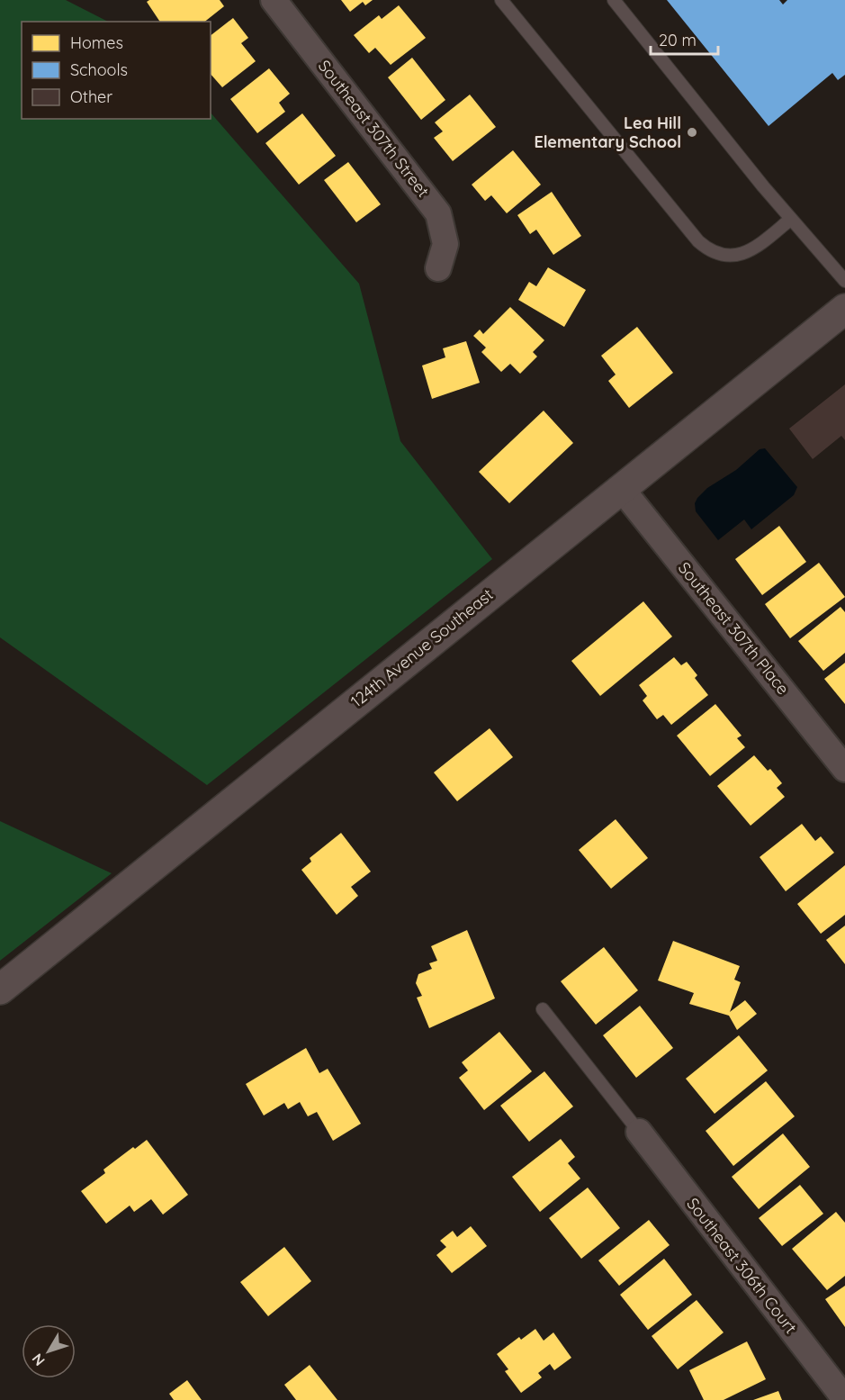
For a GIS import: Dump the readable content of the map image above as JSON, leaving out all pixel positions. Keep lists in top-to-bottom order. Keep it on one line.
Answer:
{"streets":{"street":["Southeast 307th Street","Southeast 307th Place","124th Avenue Southeast","Southeast 306th Court"]},"crossings":[["Southeast 307th Place","124th Avenue Southeast"]],"places":["Lea Hill Elementary School"],"legend":["Homes","Schools","Other"],"scale_bar":"20 m","north":"bottom left"}
